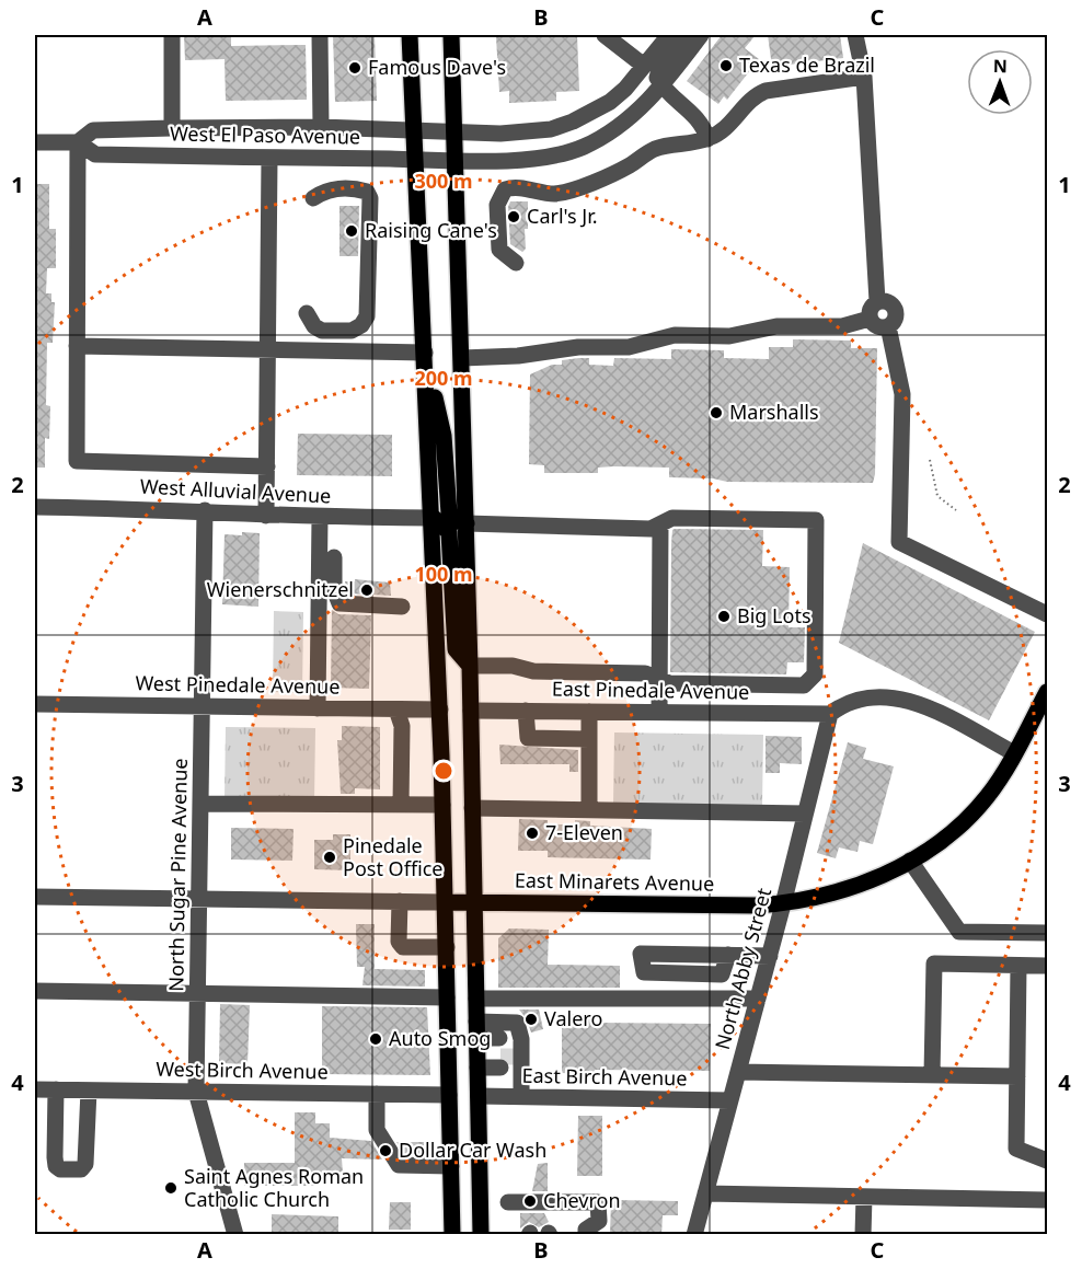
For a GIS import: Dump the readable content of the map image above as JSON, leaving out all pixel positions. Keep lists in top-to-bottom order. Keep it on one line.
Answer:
{"streets":{"main road":["East Minarets Avenue"],"street":["West El Paso Avenue","West Alluvial Avenue","West Pinedale Avenue","East Pinedale Avenue","North Sugar Pine Avenue","North Abby Street","West Birch Avenue","East Birch Avenue"]},"crossings":[["West Alluvial Avenue","North Sugar Pine Avenue"],["West Pinedale Avenue","North Sugar Pine Avenue"],["East Pinedale Avenue","North Abby Street"],["North Sugar Pine Avenue","West Birch Avenue"],["East Minarets Avenue","North Abby Street"],["North Abby Street","East Birch Avenue"]],"places":["Texas de Brazil","Famous Dave's","Carl's Jr.","Raising Cane's","Marshalls","Wienerschnitzel","Big Lots","7-Eleven","Pinedale Post Office","Valero","Auto Smog","Dollar Car Wash","Saint Agnes Roman Catholic Church","Chevron"],"north":"top","grid":{"columns":["A","B","C"],"rows":["1","2","3","4"]},"rings":["300 m","200 m","100 m"]}
